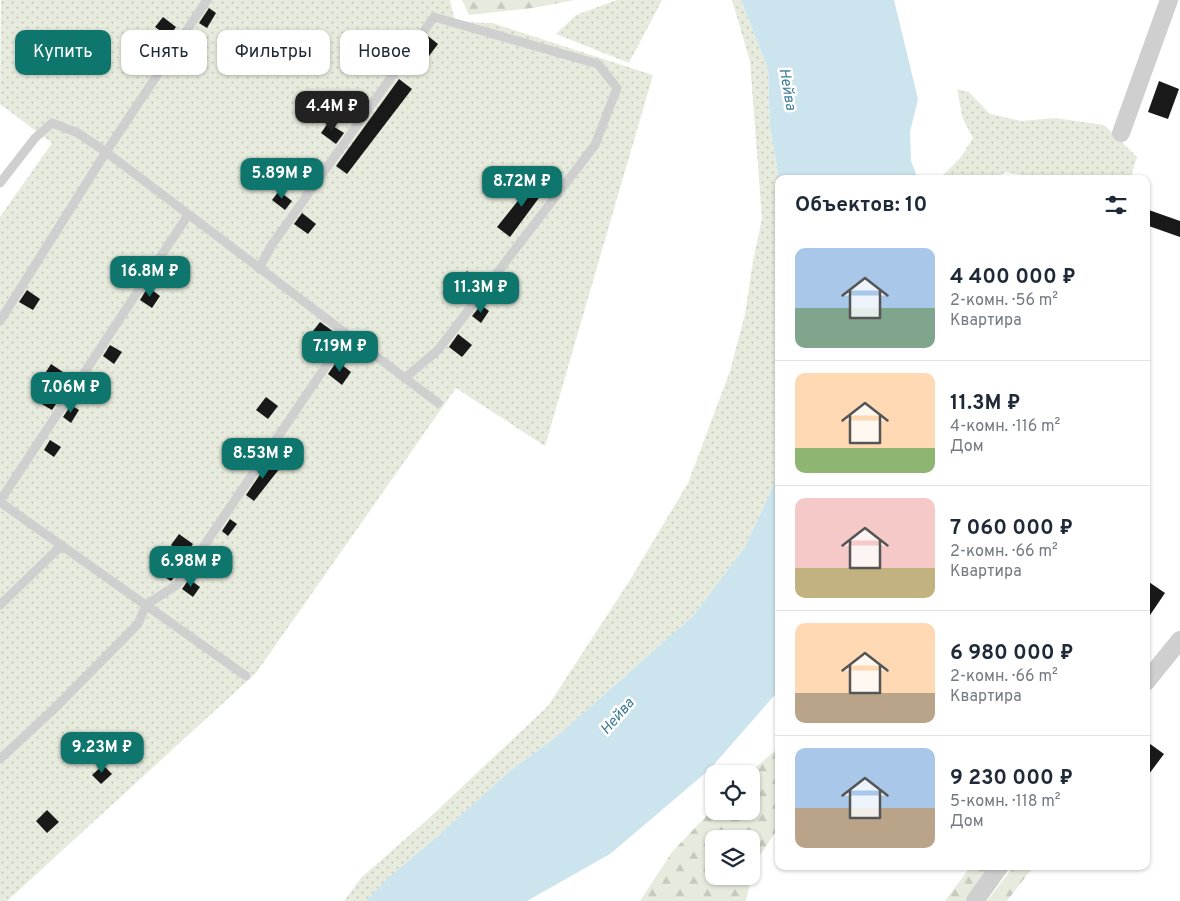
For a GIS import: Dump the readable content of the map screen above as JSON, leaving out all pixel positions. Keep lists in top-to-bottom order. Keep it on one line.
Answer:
{"water":["Нейва"],"page":{"chip":["Купить","Снять","Фильтры","Новое"],"price":["4.4M ₽","5.89M ₽","8.72M ₽","16.8M ₽","11.3M ₽","7.19M ₽","7.06M ₽","8.53M ₽","6.98M ₽","9.23M ₽"],"heading":"Объектов: 10","list":[{"name":"4 400 000 ₽","note":"2-комн. · 56 m² · Квартира"},{"name":"11.3M ₽","note":"4-комн. · 116 m² · Дом"},{"name":"7 060 000 ₽","note":"2-комн. · 66 m² · Квартира"},{"name":"6 980 000 ₽","note":"2-комн. · 66 m² · Квартира"},{"name":"9 230 000 ₽","note":"5-комн. · 118 m² · Дом"}]}}
